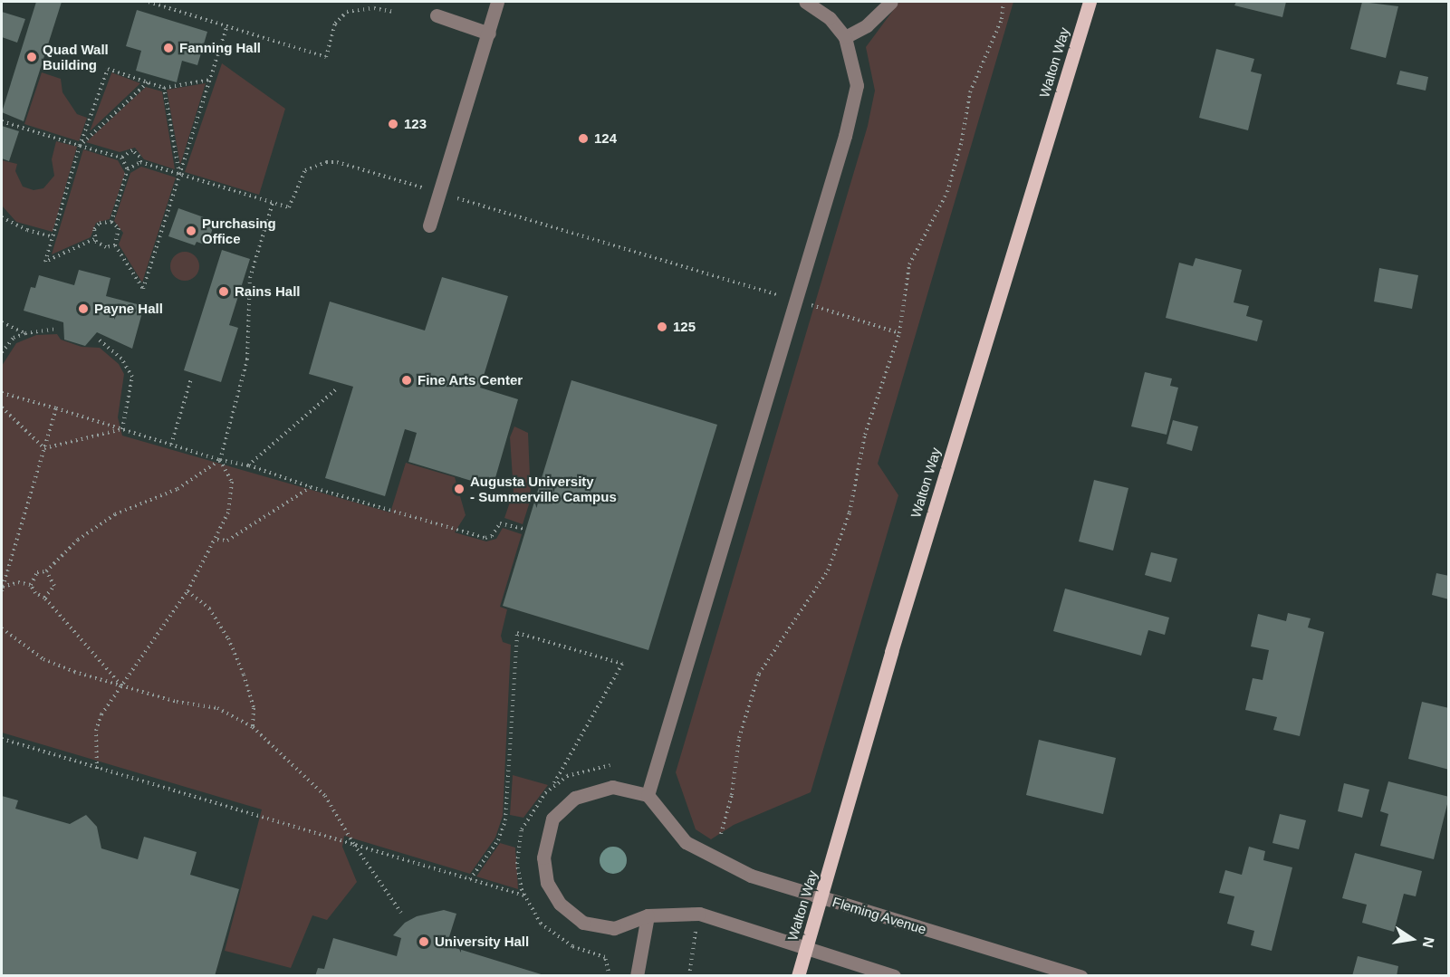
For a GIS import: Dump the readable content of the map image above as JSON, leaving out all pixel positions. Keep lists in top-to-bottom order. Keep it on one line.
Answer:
{"streets":{"main road":["Walton Way"],"street":["Fleming Avenue"]},"crossings":[["Walton Way","Fleming Avenue"]],"places":["Fanning Hall","Quad Wall Building","123","124","Purchasing Office","Rains Hall","Payne Hall","125","Fine Arts Center","Augusta University - Summerville Campus","University Hall"],"north":"right"}
